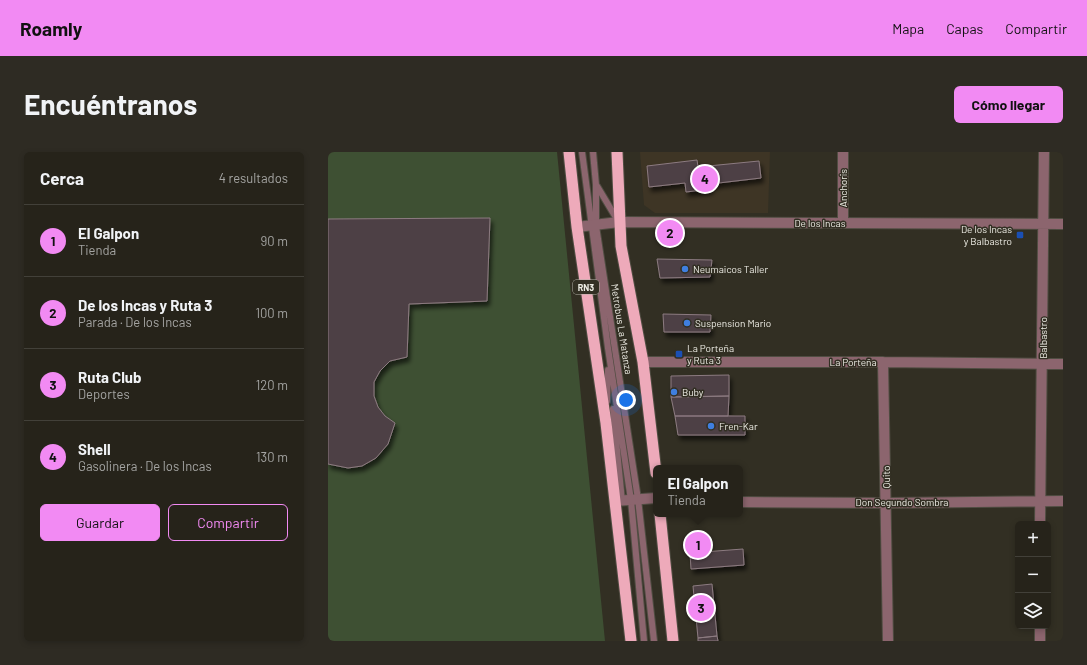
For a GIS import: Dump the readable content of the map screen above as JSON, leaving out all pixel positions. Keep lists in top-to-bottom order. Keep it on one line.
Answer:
{"streets":{"highway":["RN3"],"street":["Anchoris","De los Incas","Balbastro","La Porteña","Quito","Don Segundo Sombra"],"lane":["Metrobus La Matanza"]},"crossings":[["Anchoris","De los Incas"],["De los Incas","RN3"],["De los Incas","Metrobus La Matanza"],["De los Incas","Balbastro"],["RN3","Metrobus La Matanza"],["Balbastro","La Porteña"],["Balbastro","Don Segundo Sombra"],["La Porteña","Quito"],["Quito","Don Segundo Sombra"]],"places":{"transit":["De los Incas y Balbastro","La Porteña y Ruta 3"],"other":["Neumaicos Taller","Suspension Mario","Buby","Fren-Kar"]},"page":{"header":"Roamly","nav":["Mapa","Capas","Compartir"],"buttons":["Cómo llegar",["Guardar","Compartir"]],"title":"Encuéntranos","heading":["Cerca","4 resultados"],"pins":["4","2","1","3"],"list":[{"mark":"1","name":"El Galpon","note":"Tienda","value":"90 m"},{"mark":"2","name":"De los Incas y Ruta 3","note":"Parada · De los Incas","value":"100 m"},{"mark":"3","name":"Ruta Club","note":"Deportes","value":"120 m"},{"mark":"4","name":"Shell","note":"Gasolinera · De los Incas","value":"130 m"}],"popup":["El Galpon","Tienda"],"map_buttons":["+","−"]}}
